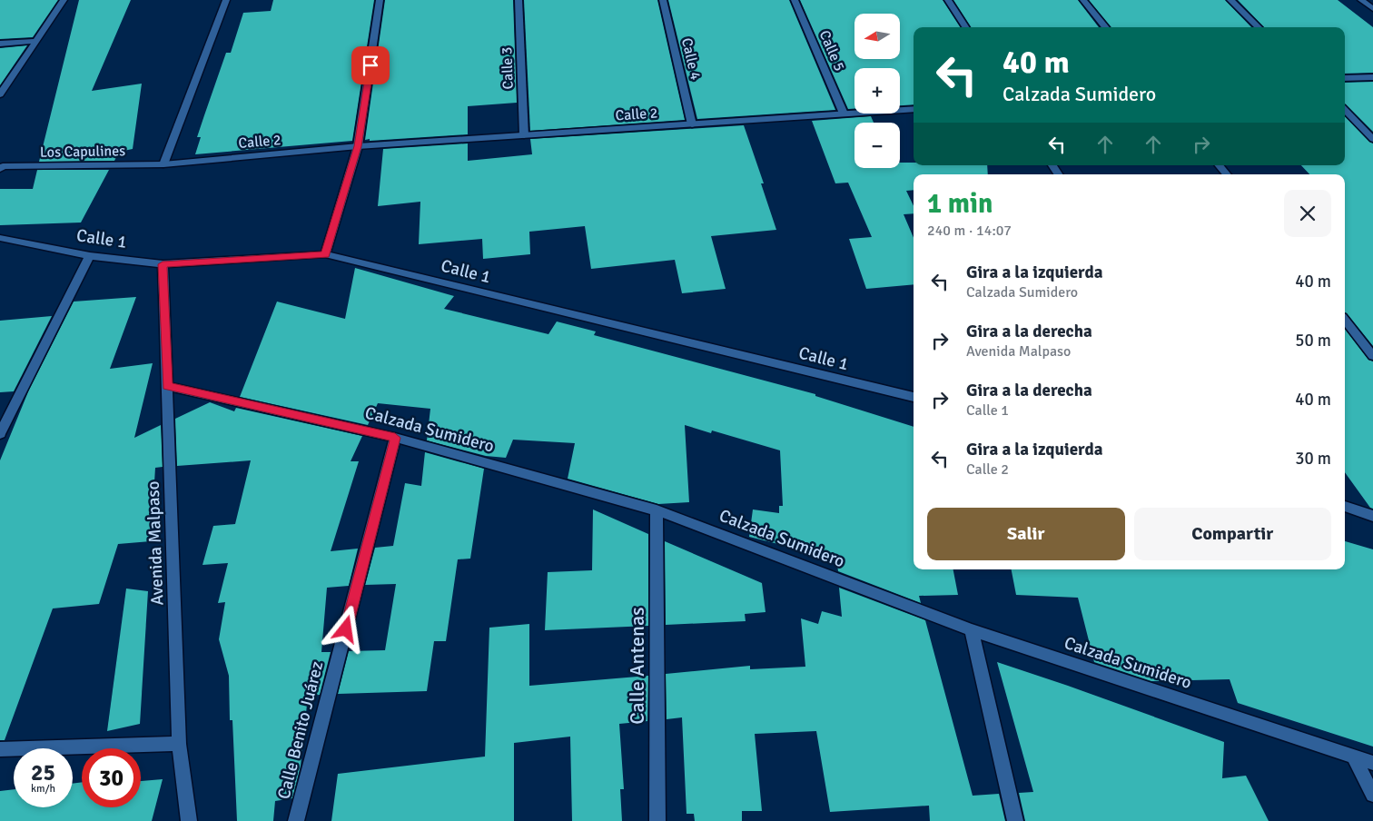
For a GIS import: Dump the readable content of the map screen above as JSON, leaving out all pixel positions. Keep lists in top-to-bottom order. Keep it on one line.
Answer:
{"streets":{"street":["Calle 5","Calle 4","Calle 3","Calle 2","Los Capulines","Calle 1","Calzada Sumidero","Avenida Malpaso","Calle Antenas","Calle Benito Juárez"]},"crossings":[["Calle 5","Calle 2"],["Calle 4","Calle 2"],["Calle 3","Calle 2"],["Calle 2","Los Capulines"],["Calle 1","Avenida Malpaso"],["Calzada Sumidero","Avenida Malpaso"],["Calzada Sumidero","Calle Antenas"],["Calzada Sumidero","Calle Benito Juárez"]],"north":"left","page":{"map_buttons":["+","−"],"turn":["40 m","Calzada Sumidero"],"heading":["1 min","240 m · 14:07"],"list":[{"name":"Gira a la izquierda","note":"Calzada Sumidero","value":"40 m"},{"name":"Gira a la derecha","note":"Avenida Malpaso","value":"50 m"},{"name":"Gira a la derecha","note":"Calle 1","value":"40 m"},{"name":"Gira a la izquierda","note":"Calle 2","value":"30 m"}],"buttons":["Salir","Compartir"],"speed":"25 km/h","limit":"30"}}
